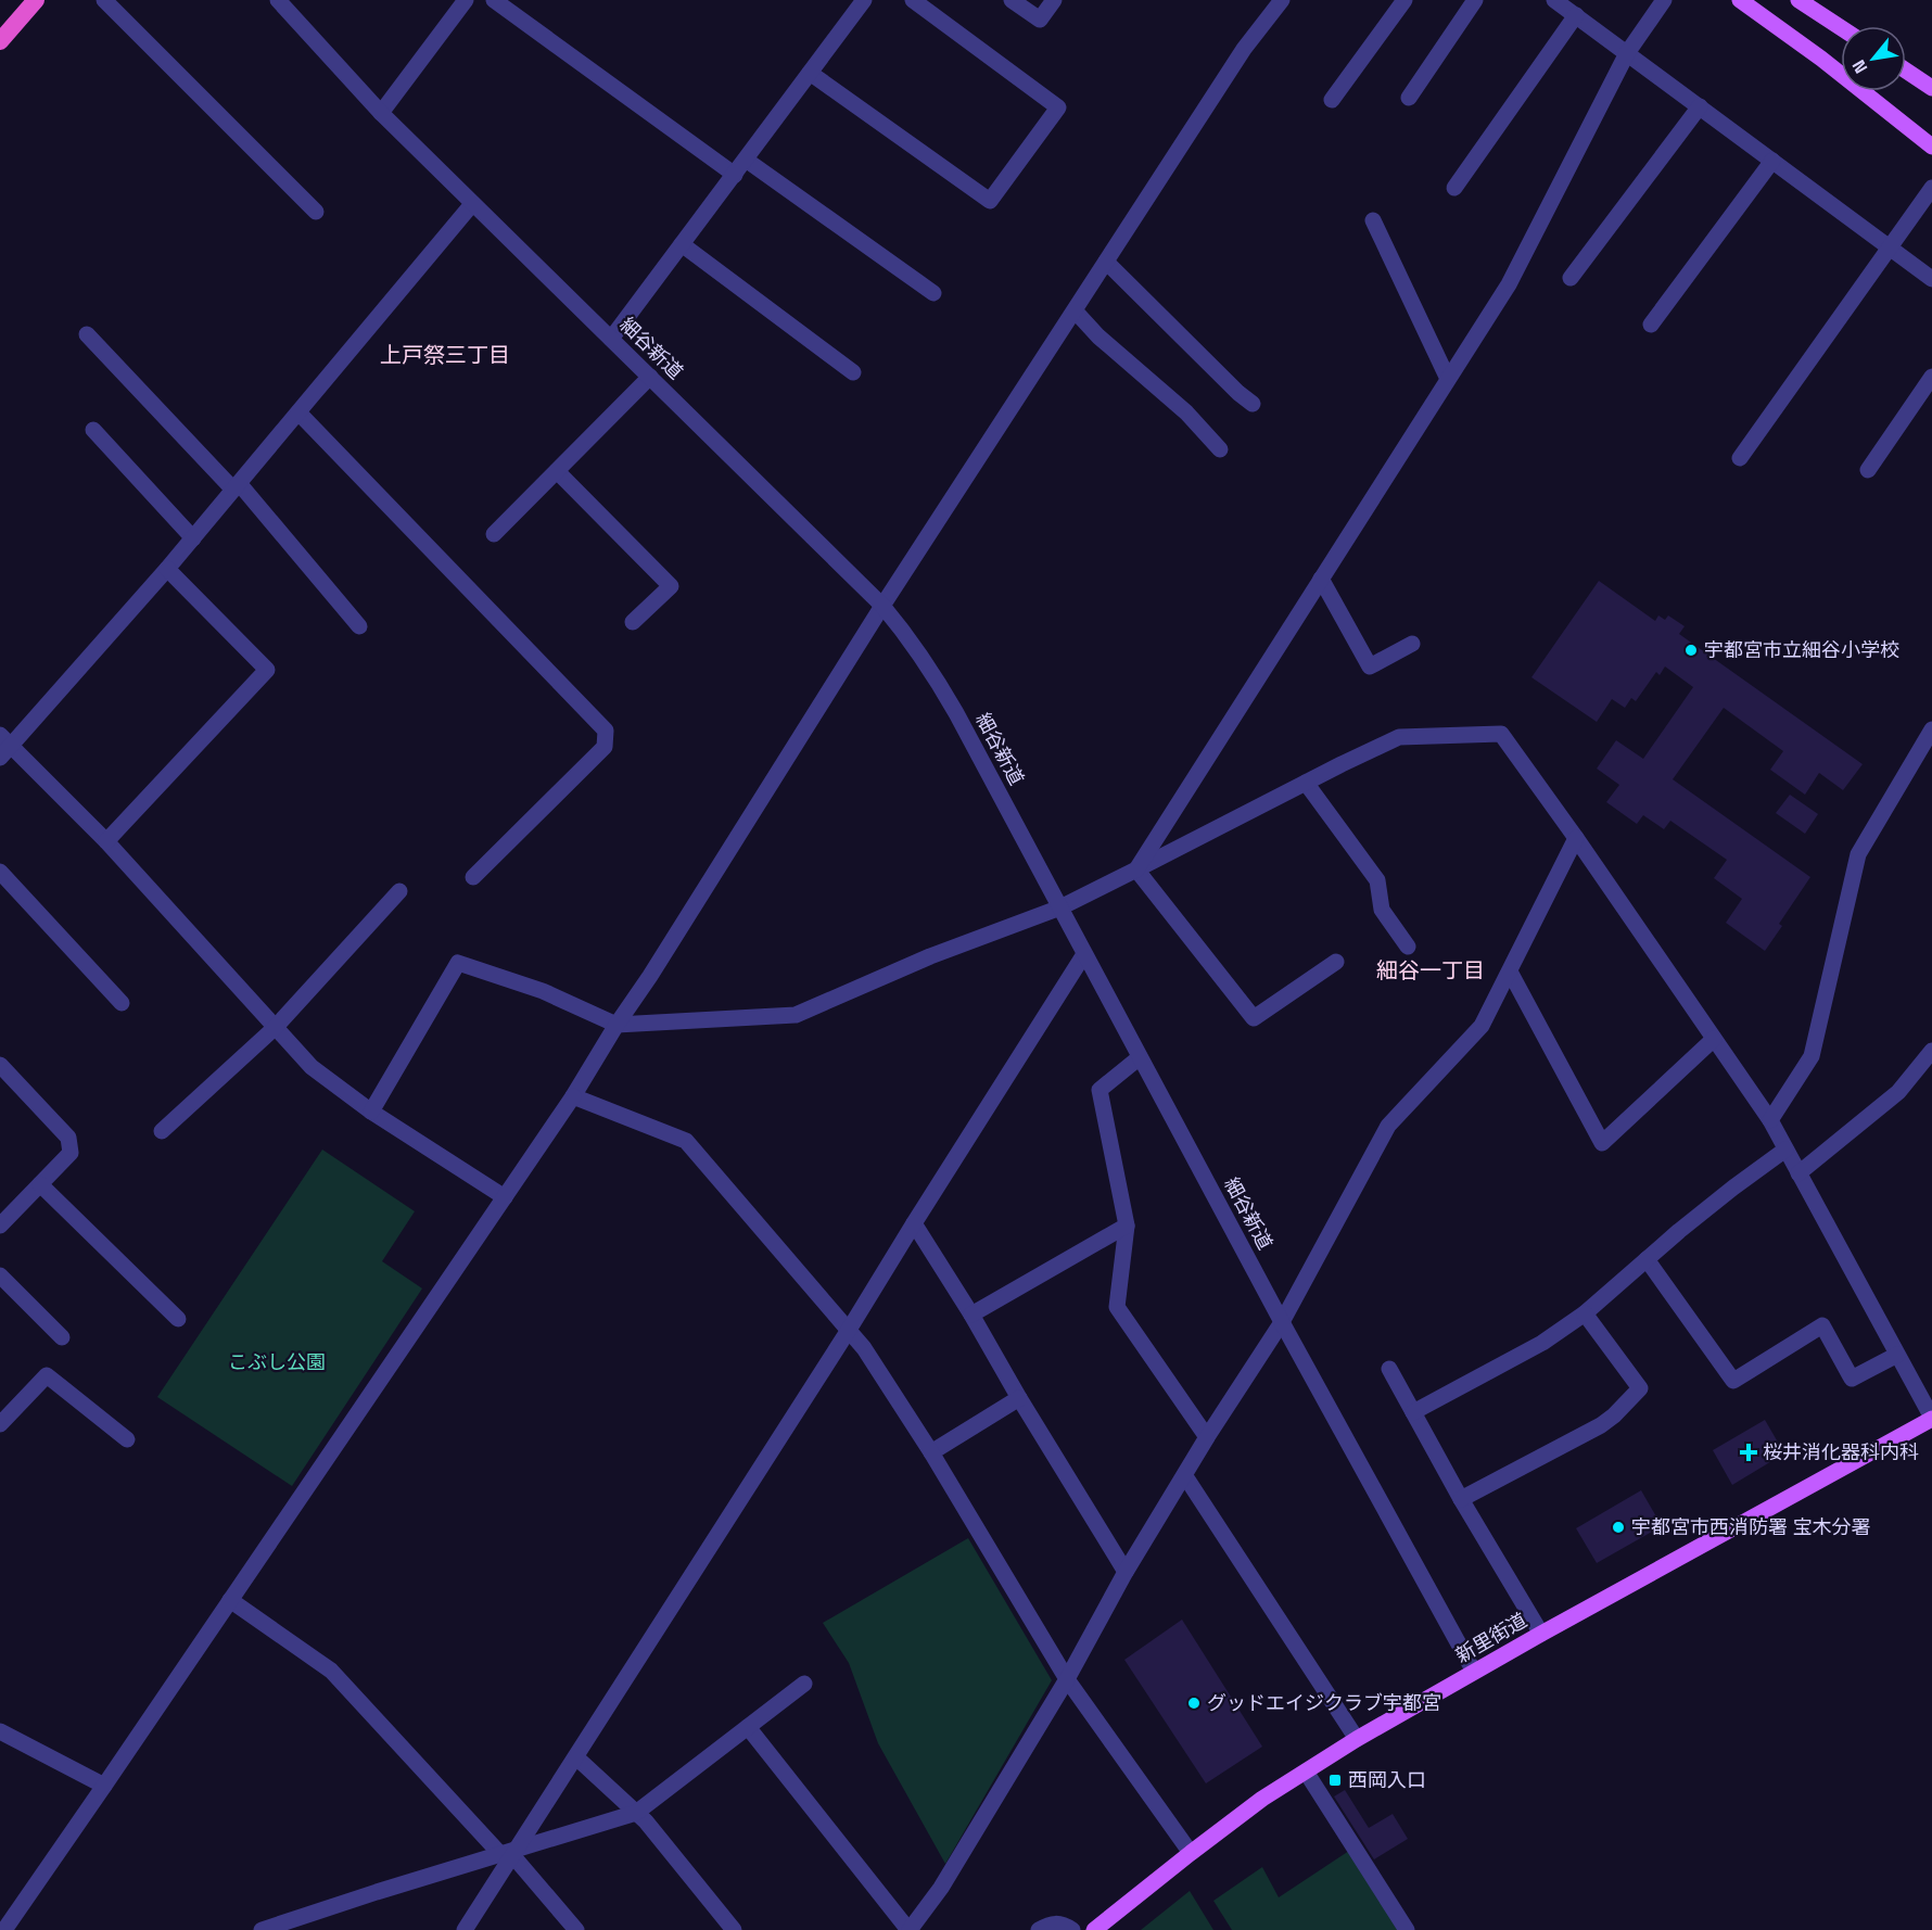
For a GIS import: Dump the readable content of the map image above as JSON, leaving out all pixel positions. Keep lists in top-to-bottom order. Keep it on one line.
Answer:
{"streets":{"main road":["新里街道"],"street":["細谷新道"]},"crossings":[["細谷新道","新里街道"]],"districts":["上戸祭三丁目","細谷一丁目"],"parks":["こぶし公園"],"places":{"other":["宇都宮市立細谷小学校","宇都宮市西消防署 宝木分署","グッドエイジクラブ宇都宮"],"health":["桜井消化器科内科"],"transit":["西岡入口"]},"north":"bottom left"}
